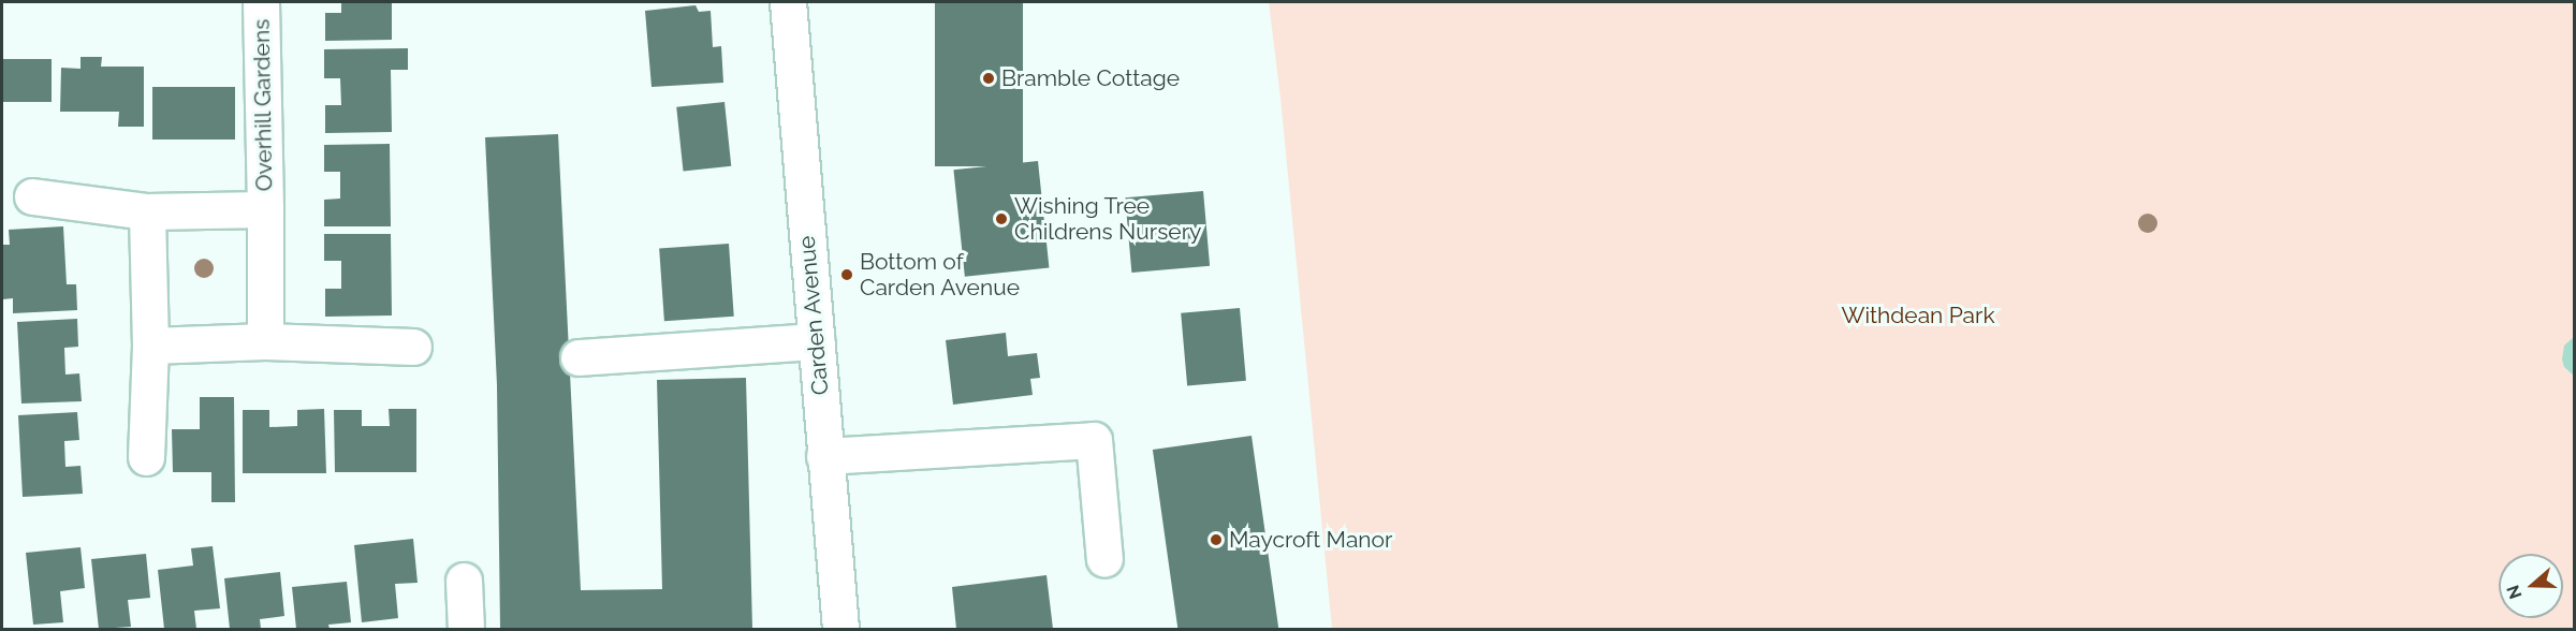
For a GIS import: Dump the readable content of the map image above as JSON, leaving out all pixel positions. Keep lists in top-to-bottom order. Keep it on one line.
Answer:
{"streets":{"street":["Overhill Gardens","Carden Avenue"]},"parks":["Withdean Park"],"places":["Bramble Cottage","Wishing Tree Childrens Nursery","Bottom of Carden Avenue","Maycroft Manor"],"north":"left"}
